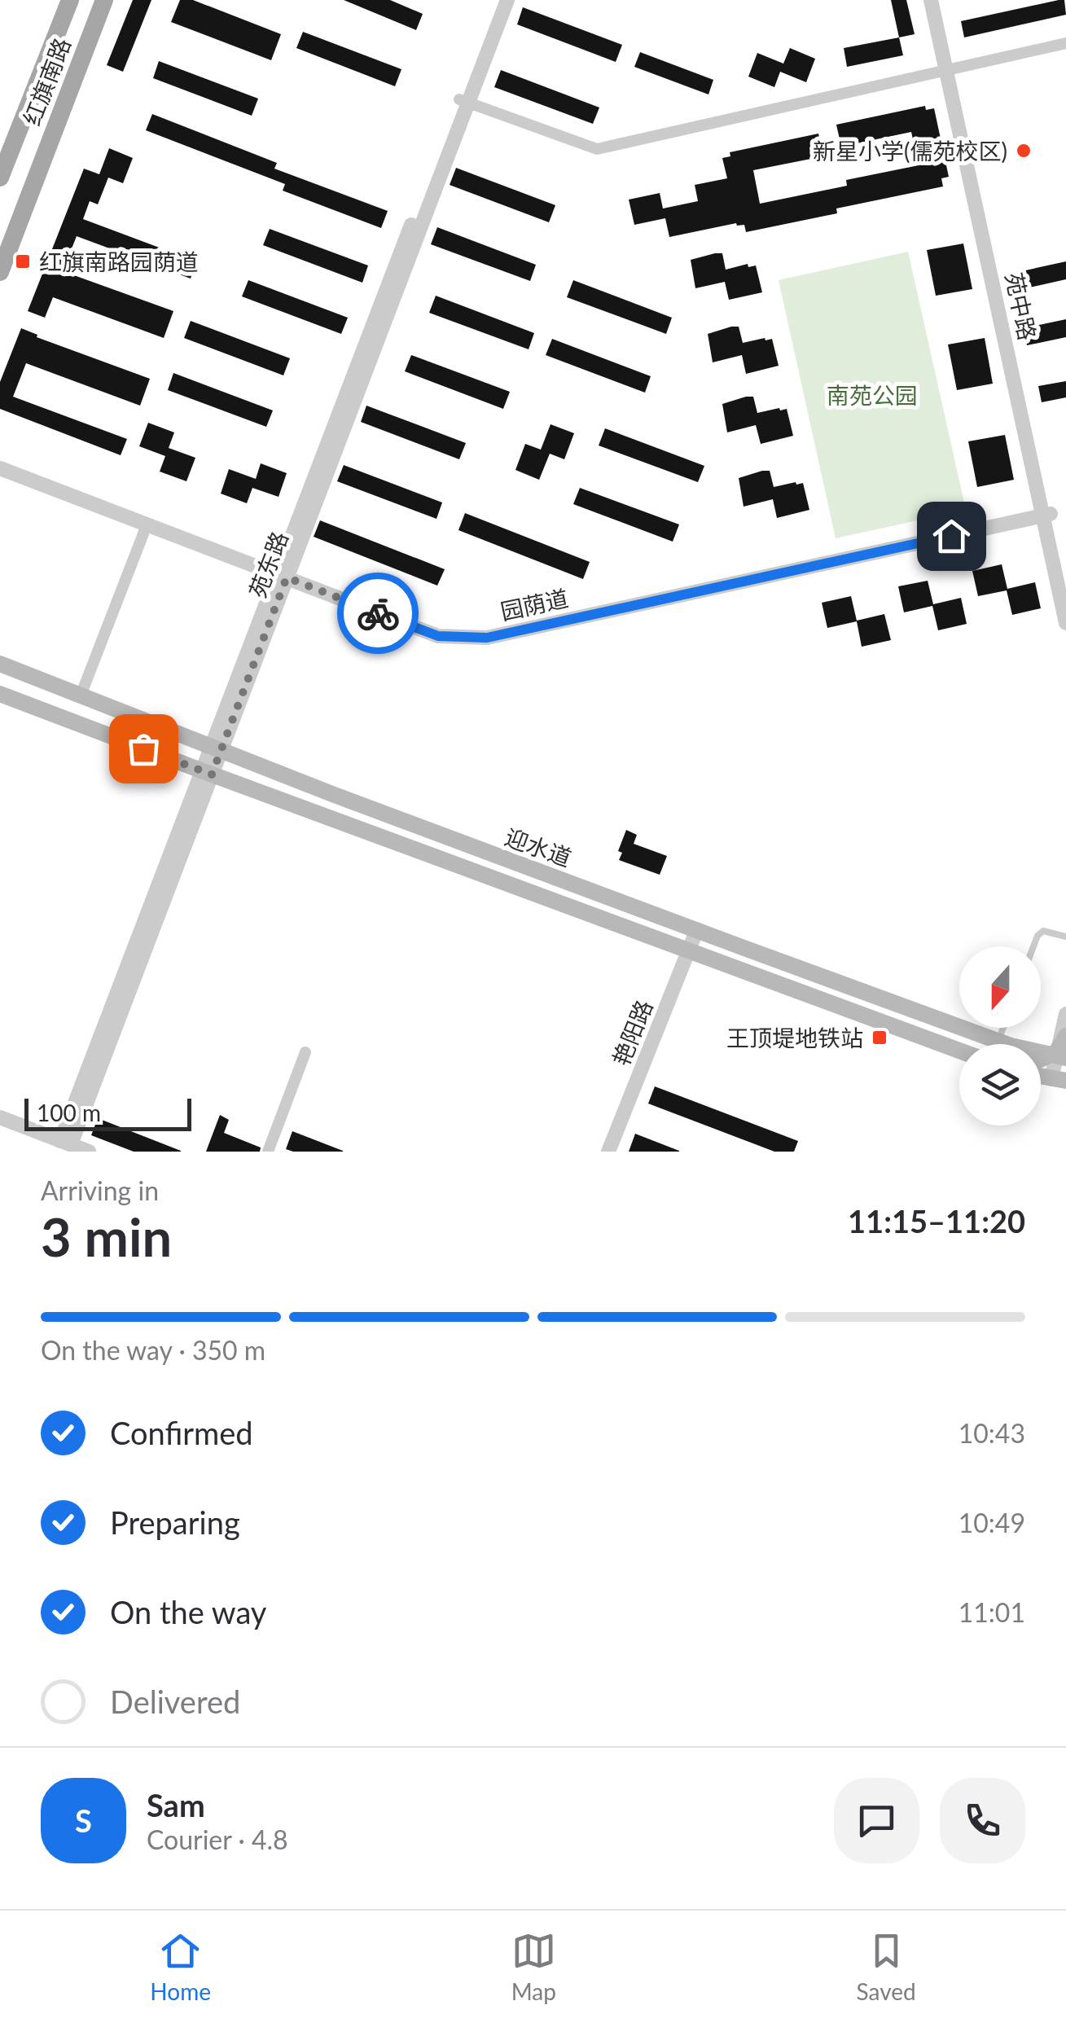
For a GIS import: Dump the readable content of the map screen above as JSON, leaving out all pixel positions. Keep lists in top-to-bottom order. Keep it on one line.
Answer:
{"streets":{"main road":["红旗南路","迎水道"],"street":["苑中路","苑东路","园荫道","艳阳路"]},"crossings":[["苑中路","园荫道"],["苑东路","园荫道"],["苑东路","迎水道"],["迎水道","艳阳路"]],"parks":["南苑公园"],"places":{"other":["新星小学(儒苑校区)"],"transit":["红旗南路园荫道","王顶堤地铁站"]},"scale_bar":"100 m","north":"bottom","page":{"scale":"100 m","heading":["3 min","Arriving in","11:15–11:20"],"panel":["Sam","Courier · 4.8"],"bar":"On the way · 350 m","list":[["Confirmed","10:43"],["Preparing","10:49"],["On the way","11:01"],"Delivered"],"round":"S","tabs":["Home","Map","Saved"]}}
